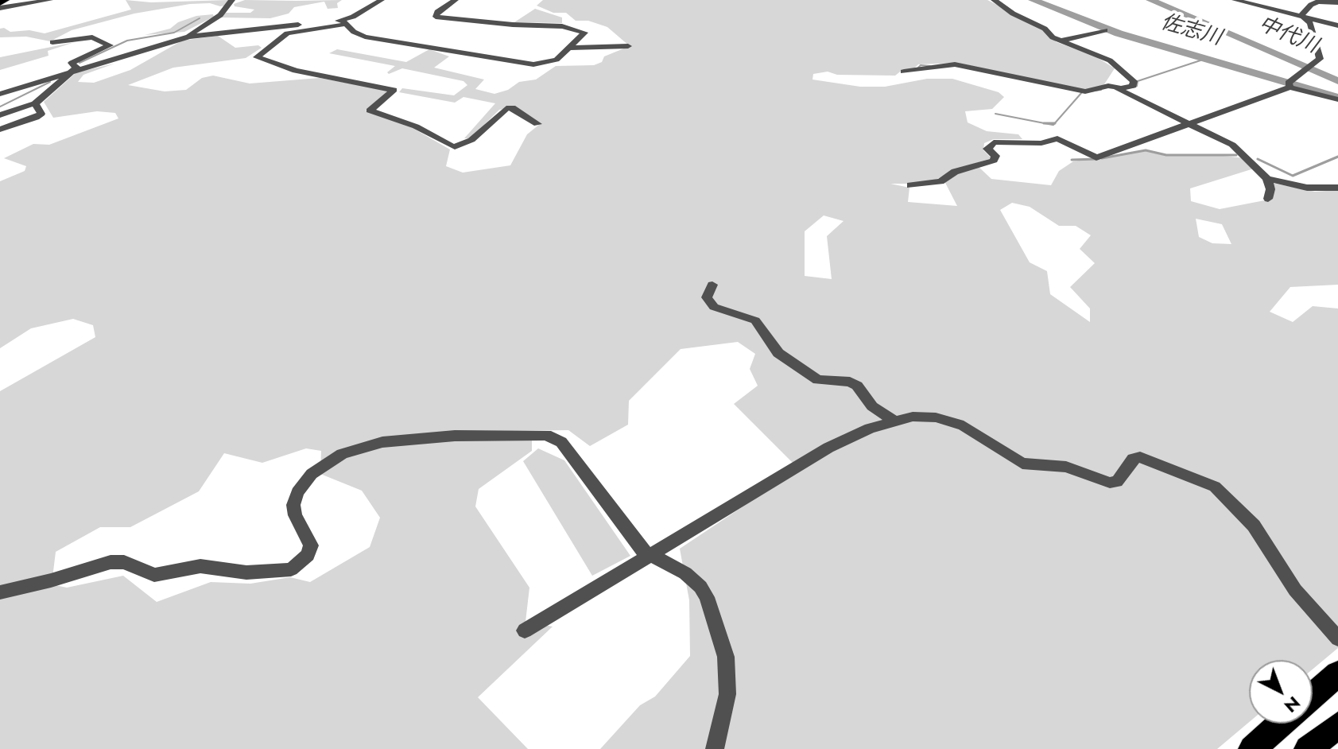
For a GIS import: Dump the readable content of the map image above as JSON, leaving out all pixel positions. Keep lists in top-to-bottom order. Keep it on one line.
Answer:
{"water":["佐志川","中代川"],"north":"bottom right"}
